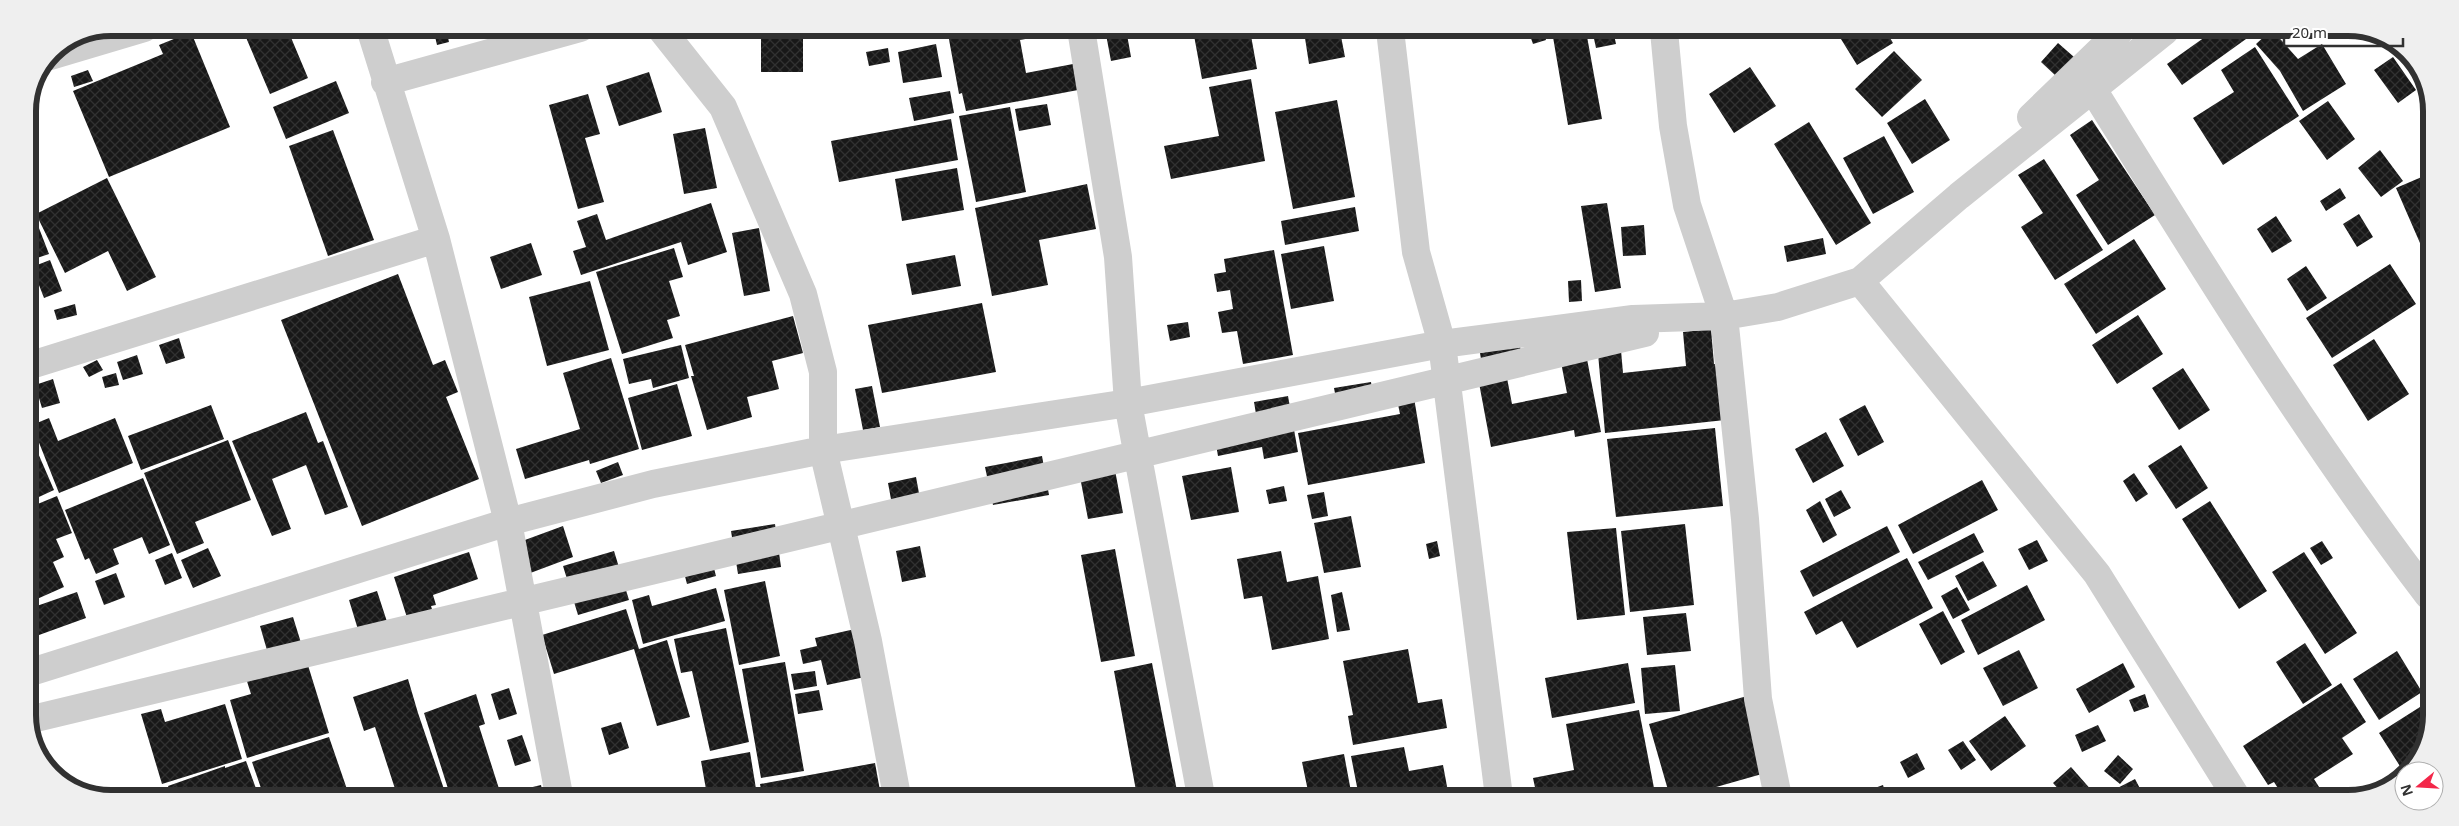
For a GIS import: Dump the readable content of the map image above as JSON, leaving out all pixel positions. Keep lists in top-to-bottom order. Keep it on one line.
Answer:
{"scale_bar":"20 m","north":"left"}
